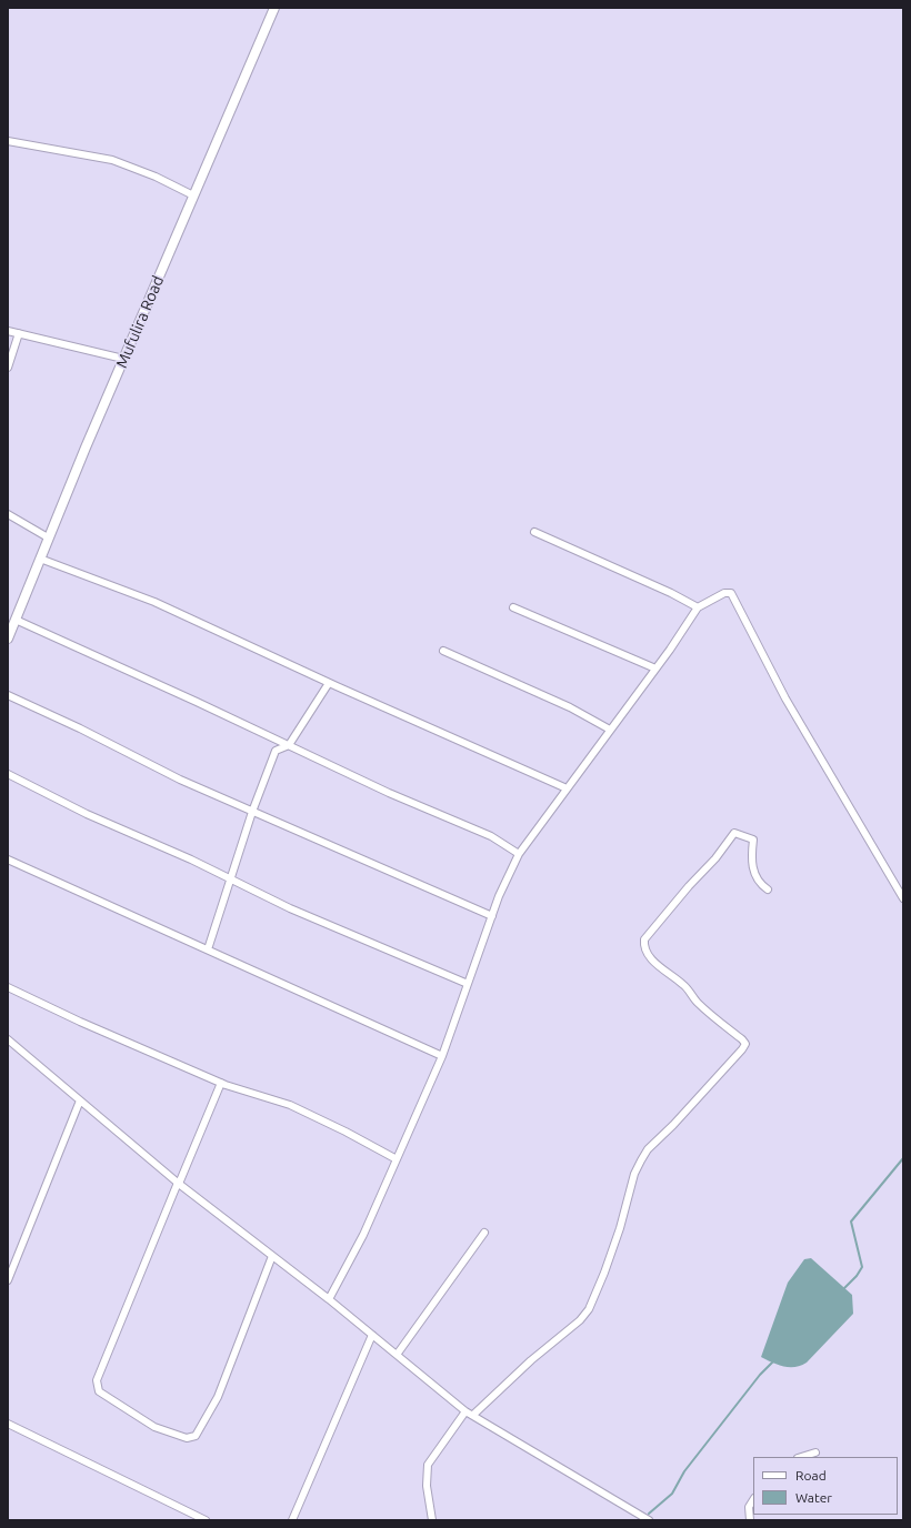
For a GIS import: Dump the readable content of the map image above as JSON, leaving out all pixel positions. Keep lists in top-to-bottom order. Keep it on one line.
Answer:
{"streets":{"main road":["Mufulira Road"]},"legend":["Road","Water"]}
